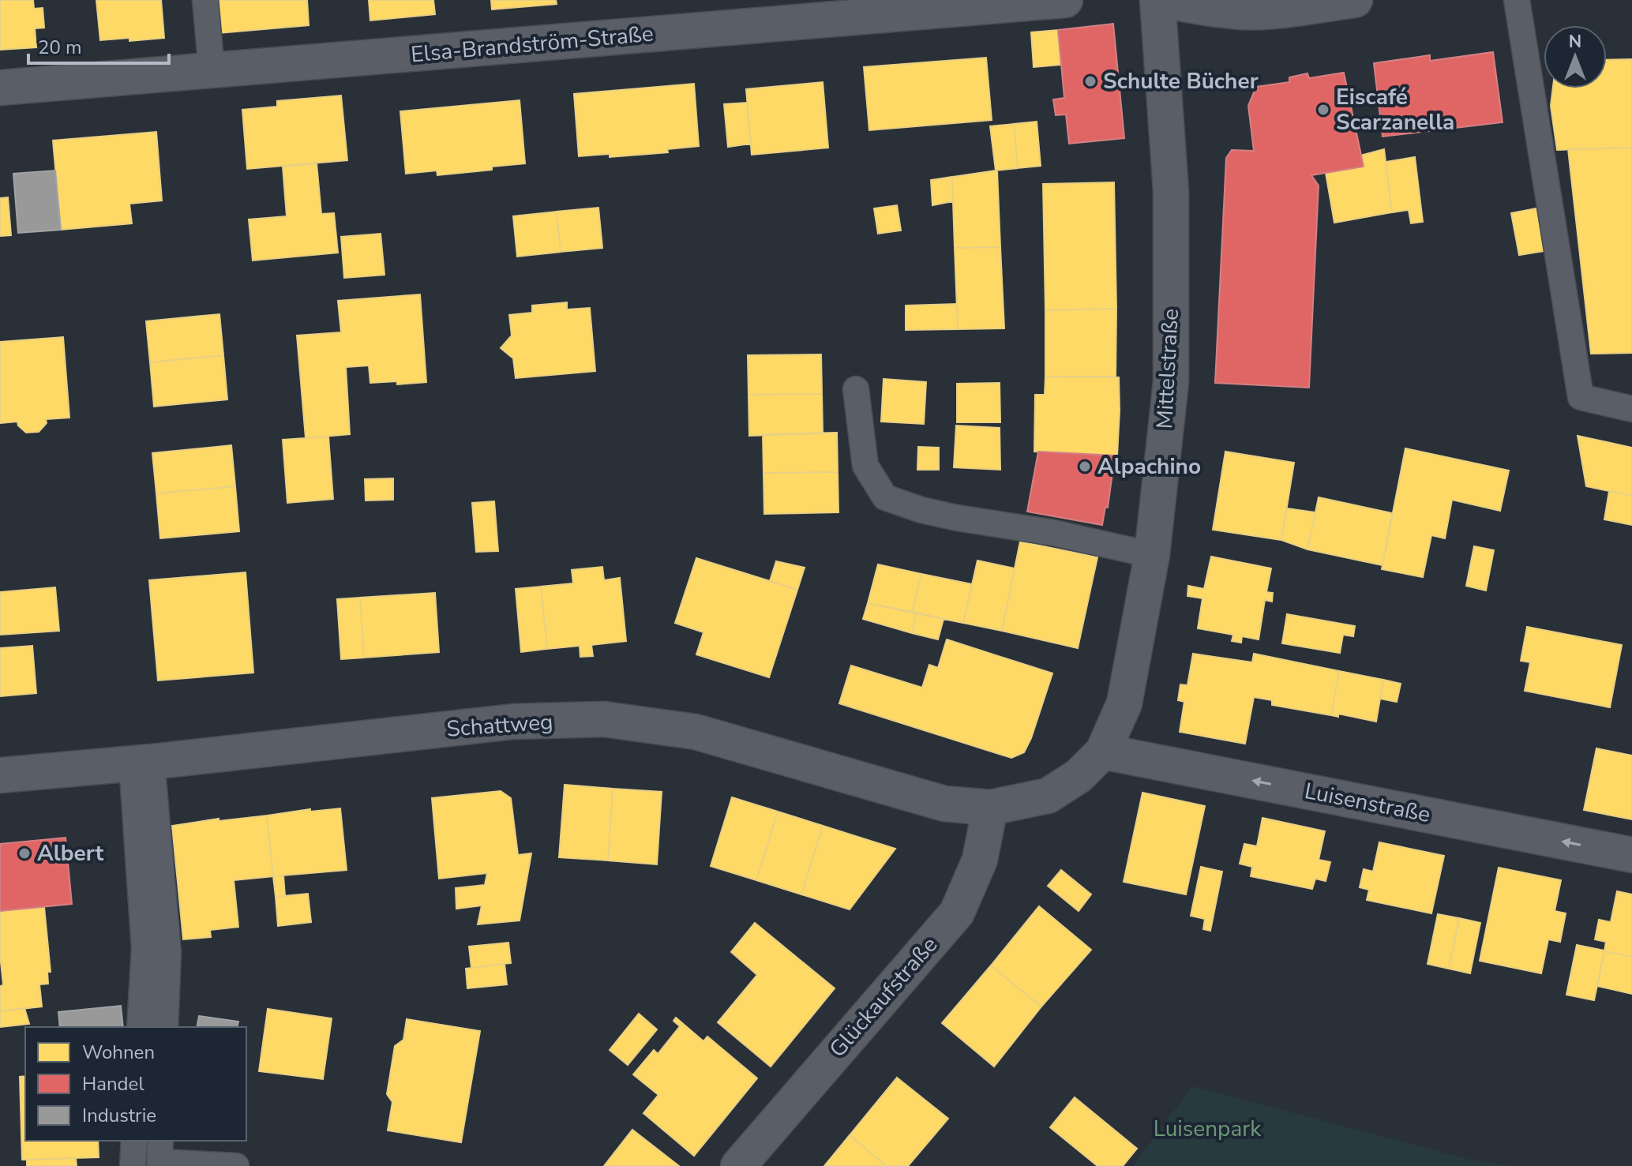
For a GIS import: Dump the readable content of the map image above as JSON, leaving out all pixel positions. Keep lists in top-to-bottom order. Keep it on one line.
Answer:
{"streets":{"street":["Elsa-Brandström-Straße","Mittelstraße","Schattweg","Luisenstraße","Glückaufstraße"]},"crossings":[["Mittelstraße","Schattweg"],["Mittelstraße","Luisenstraße"],["Mittelstraße","Glückaufstraße"],["Schattweg","Glückaufstraße"]],"one_way":["Luisenstraße"],"parks":["Luisenpark"],"places":["Schulte Bücher","Eiscafé Scarzanella","Alpachino","Albert"],"legend":["Wohnen","Handel","Industrie"],"scale_bar":"20 m","north":"top"}
